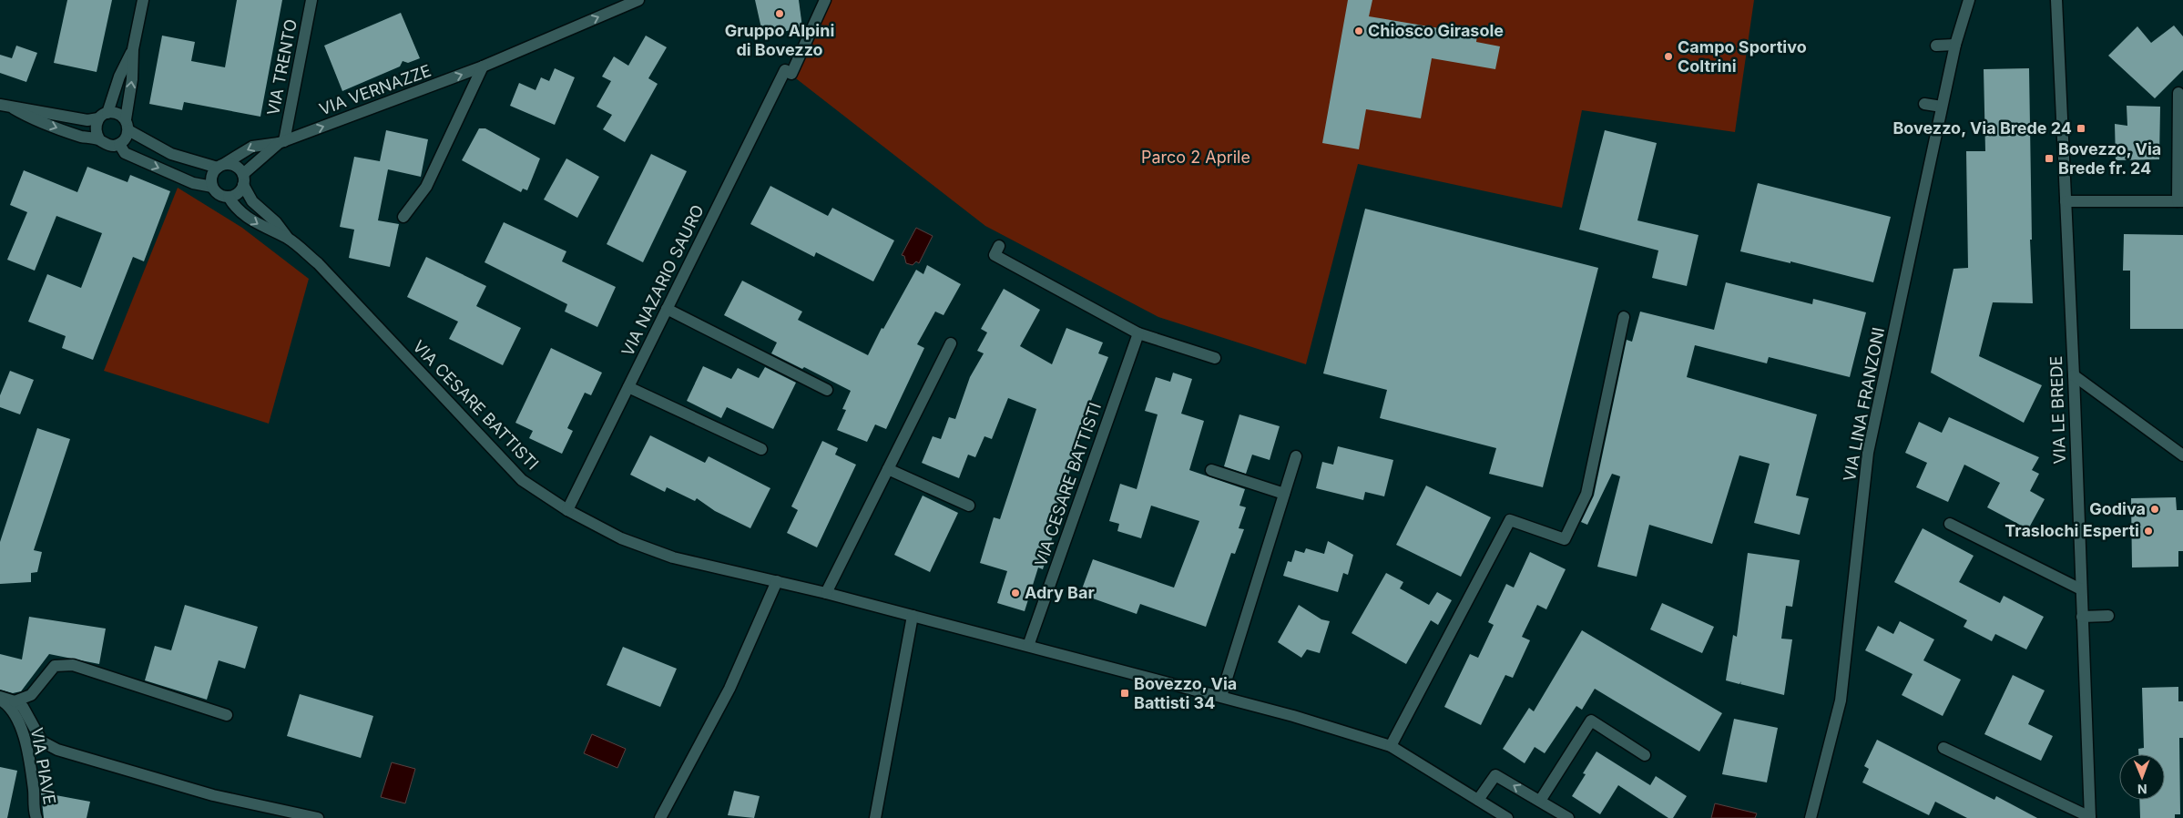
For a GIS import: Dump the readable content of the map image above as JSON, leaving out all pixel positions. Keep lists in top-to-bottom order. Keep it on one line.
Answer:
{"streets":{"street":["VIA TRENTO","VIA VERNAZZE","VIA NAZARIO SAURO","VIA LINA FRANZONI","VIA CESARE BATTISTI","VIA LE BREDE","VIA PIAVE"]},"crossings":[["VIA TRENTO","VIA VERNAZZE"],["VIA VERNAZZE","VIA CESARE BATTISTI"],["VIA NAZARIO SAURO","VIA CESARE BATTISTI"]],"parks":["Parco 2 Aprile"],"places":{"other":["Gruppo Alpini di Bovezzo","Chiosco Girasole","Campo Sportivo Coltrini","Godiva","Traslochi Esperti","Adry Bar"],"transit":["Bovezzo, Via Brede 24","Bovezzo, Via Brede fr. 24","Bovezzo, Via Battisti 34"]},"north":"bottom"}
